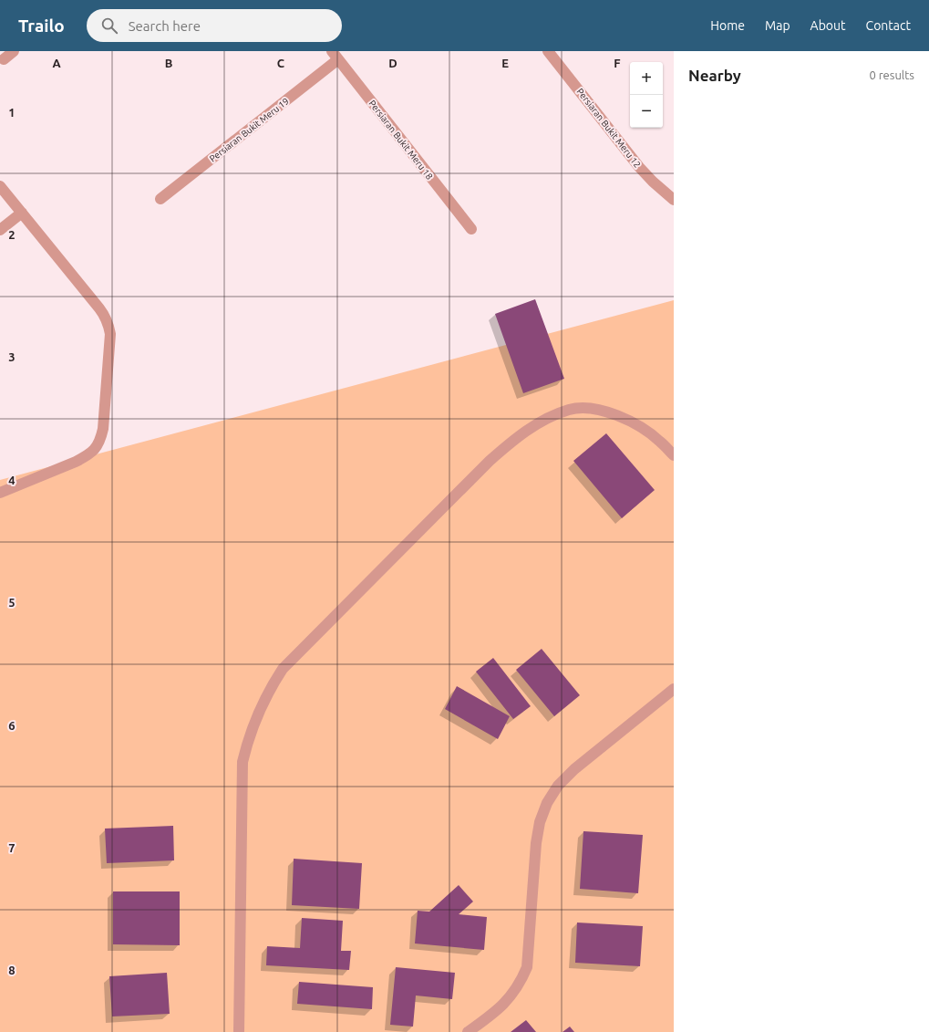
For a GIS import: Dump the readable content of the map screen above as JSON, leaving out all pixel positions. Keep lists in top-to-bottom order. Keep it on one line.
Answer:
{"streets":{"street":["Persiaran Bukit Meru 12","Persiaran Bukit Meru 19","Persiaran Bukit Meru 18"]},"crossings":[["Persiaran Bukit Meru 19","Persiaran Bukit Meru 18"]],"page":{"header":"Trailo","search":"Search here","nav":["Home","Map","About","Contact"],"heading":["Nearby","0 results"],"map_buttons":["+","−"]},"grid":{"columns":["A","B","C","D","E","F"],"rows":["1","2","3","4","5","6","7","8"]}}
